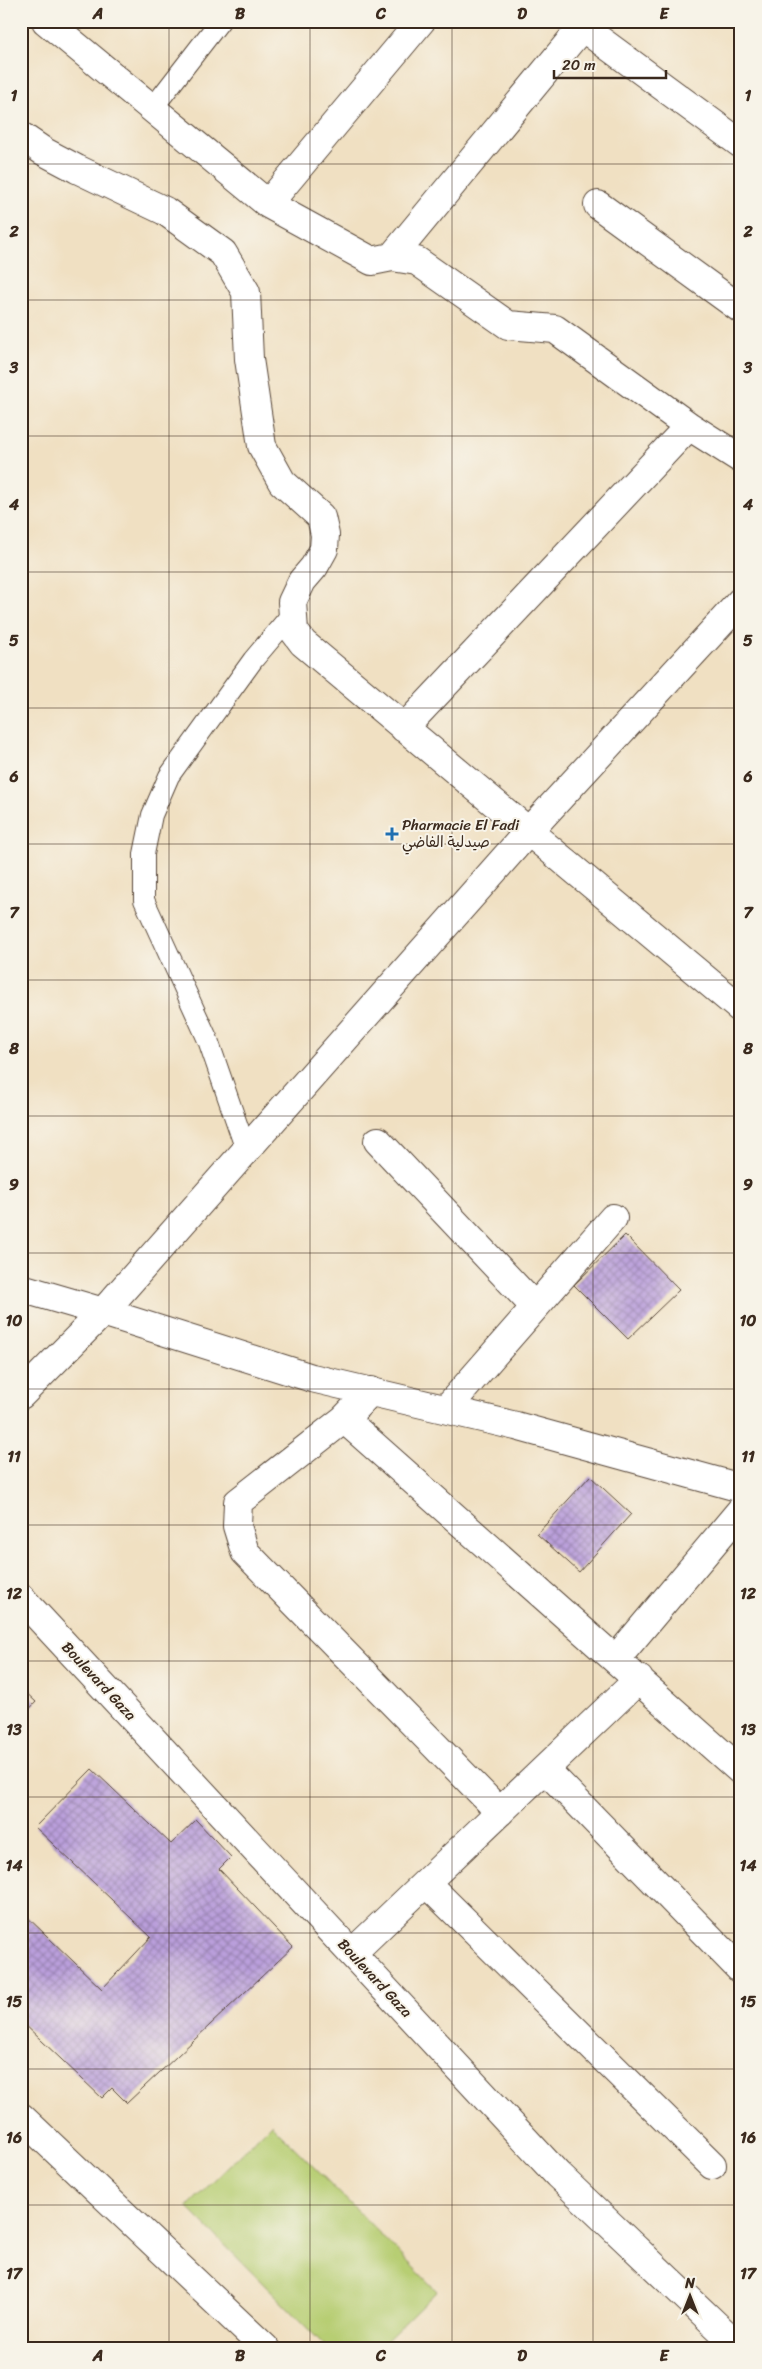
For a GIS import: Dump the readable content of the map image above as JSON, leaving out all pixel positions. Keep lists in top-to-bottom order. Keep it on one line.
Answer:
{"streets":{"street":["Boulevard Gaza"]},"places":{"health":["Pharmacie El Fadi صيدلية الفاضي"]},"scale_bar":"20 m","north":"top","grid":{"columns":["A","B","C","D","E"],"rows":["1","2","3","4","5","6","7","8","9","10","11","12","13","14","15","16","17"]}}
